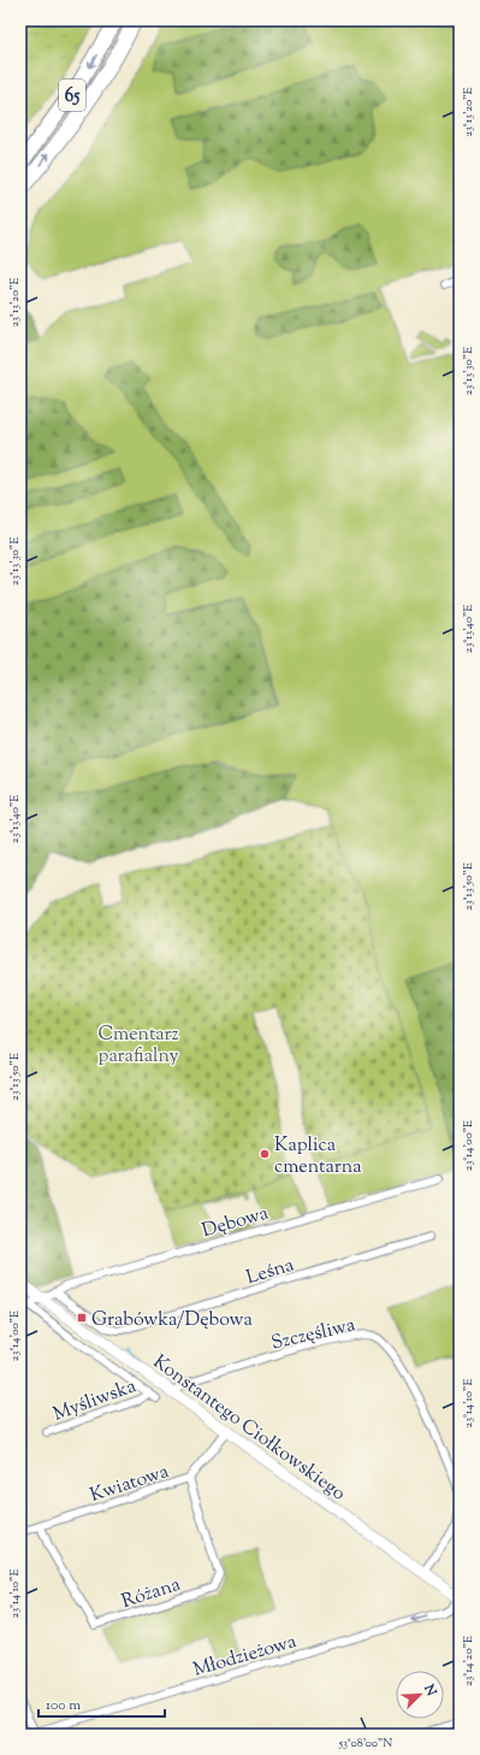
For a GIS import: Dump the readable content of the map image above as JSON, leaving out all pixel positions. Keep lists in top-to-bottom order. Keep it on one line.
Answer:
{"streets":{"highway":["65"],"street":["Dębowa","Leśna","Szczęśliwa","Myśliwska","Konstantego Ciołkowskiego","Kwiatowa","Różana","Młodzieżowa"]},"crossings":[["Dębowa","Leśna"],["Dębowa","Myśliwska"],["Dębowa","Konstantego Ciołkowskiego"],["Szczęśliwa","Konstantego Ciołkowskiego"],["Konstantego Ciołkowskiego","Kwiatowa"],["Konstantego Ciołkowskiego","Młodzieżowa"],["Kwiatowa","Różana"]],"one_way":["Młodzieżowa"],"parks":["Cmentarz parafialny"],"places":{"other":["Kaplica cmentarna"],"transit":["Grabówka/Dębowa"]},"scale_bar":"100 m","north":"top right","coordinates":["23°13'20\"E","23°13'30\"E","23°13'40\"E","23°13'50\"E","23°14'00\"E","23°14'10\"E","23°14'20\"E","53°08'00\"N"]}
